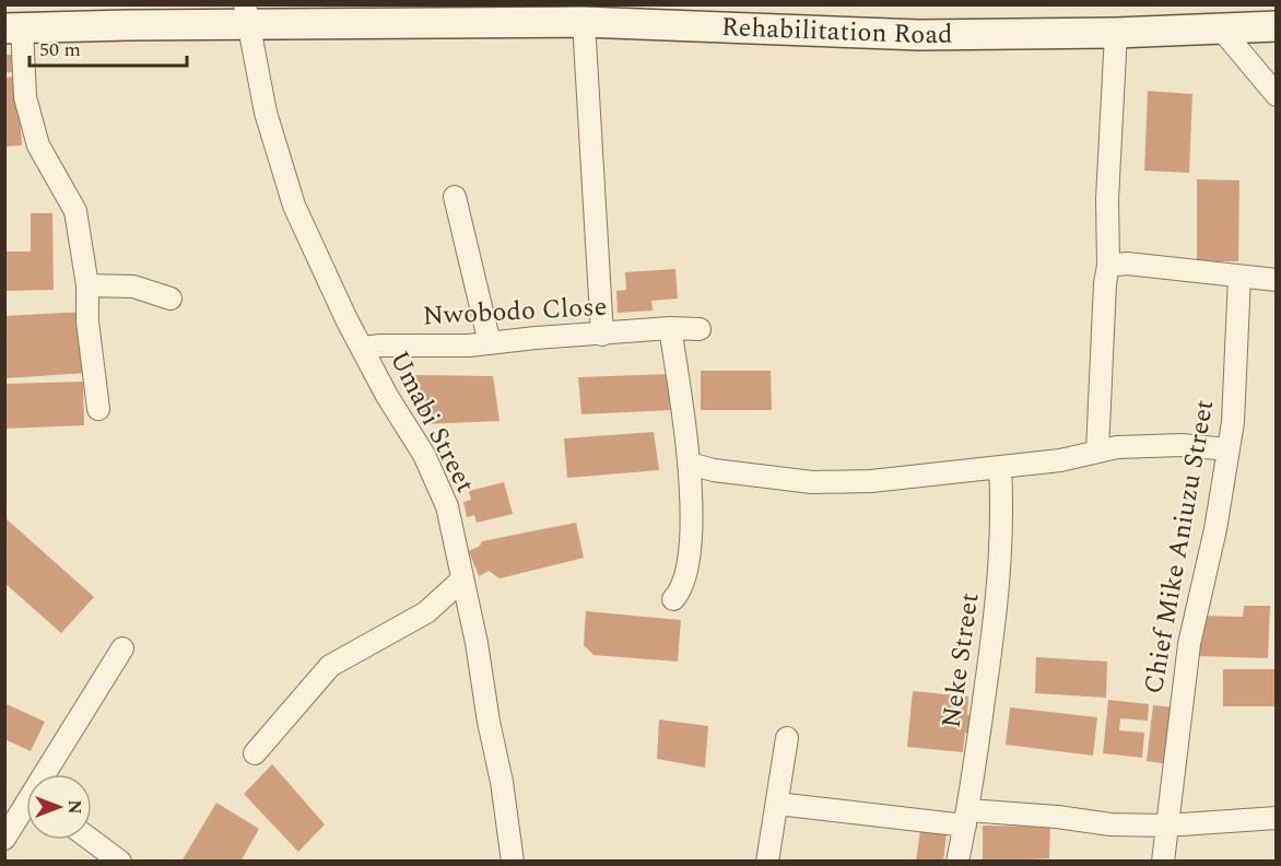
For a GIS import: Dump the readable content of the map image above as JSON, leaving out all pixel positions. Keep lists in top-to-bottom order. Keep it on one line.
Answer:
{"streets":{"main road":["Rehabilitation Road"],"street":["Nwobodo Close","Umabi Street","Chief Mike Aniuzu Street","Neke Street"]},"crossings":[["Rehabilitation Road","Umabi Street"],["Nwobodo Close","Umabi Street"]],"scale_bar":"50 m","north":"right"}
